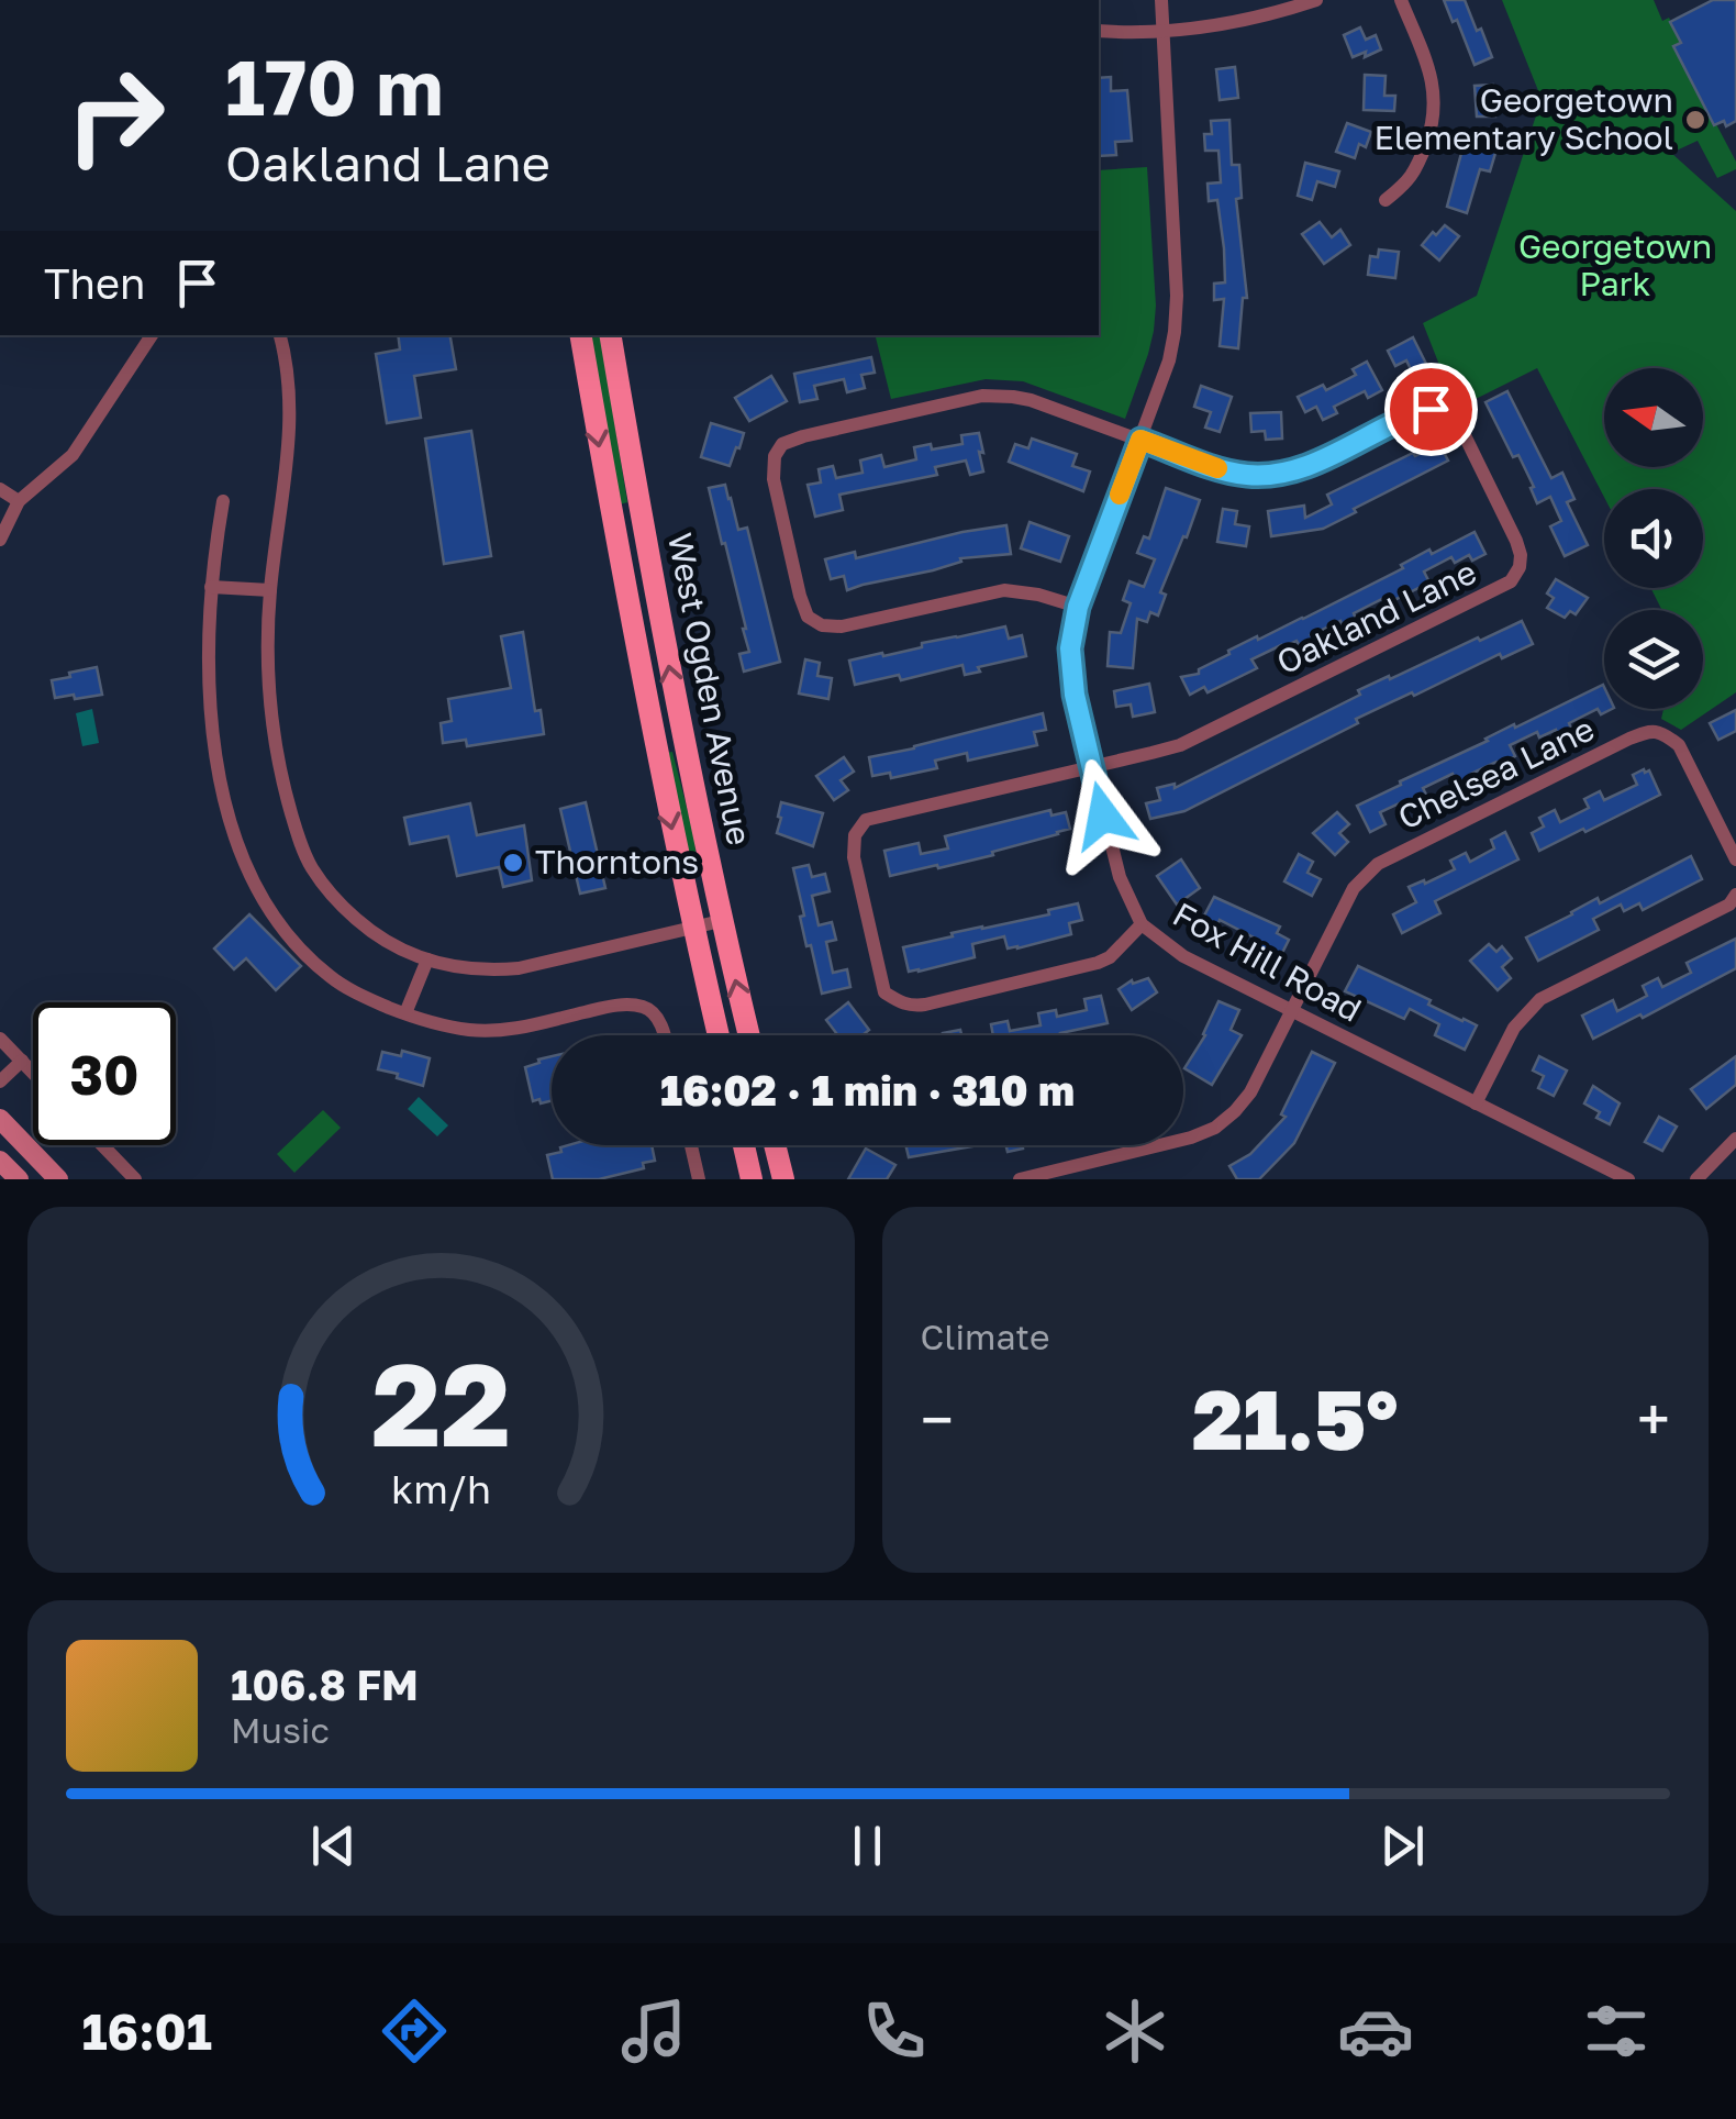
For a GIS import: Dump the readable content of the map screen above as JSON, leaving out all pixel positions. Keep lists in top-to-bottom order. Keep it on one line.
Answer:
{"streets":{"main road":["West Ogden Avenue"],"street":["Oakland Lane","Chelsea Lane","Fox Hill Road"]},"crossings":[["Oakland Lane","Fox Hill Road"],["Chelsea Lane","Fox Hill Road"]],"parks":["Georgetown Park"],"places":["Georgetown Elementary School","Thorntons"],"north":"left","page":{"turn":["170 m","Oakland Lane"],"then":"Then","limit":"30","trip":"16:02 · 1 min · 310 m","tile":"Climate","heat":["−","21.5°","+"],"song":["106.8 FM","Music"],"tabs":"16:01","gauge":["22","km/h"]}}
